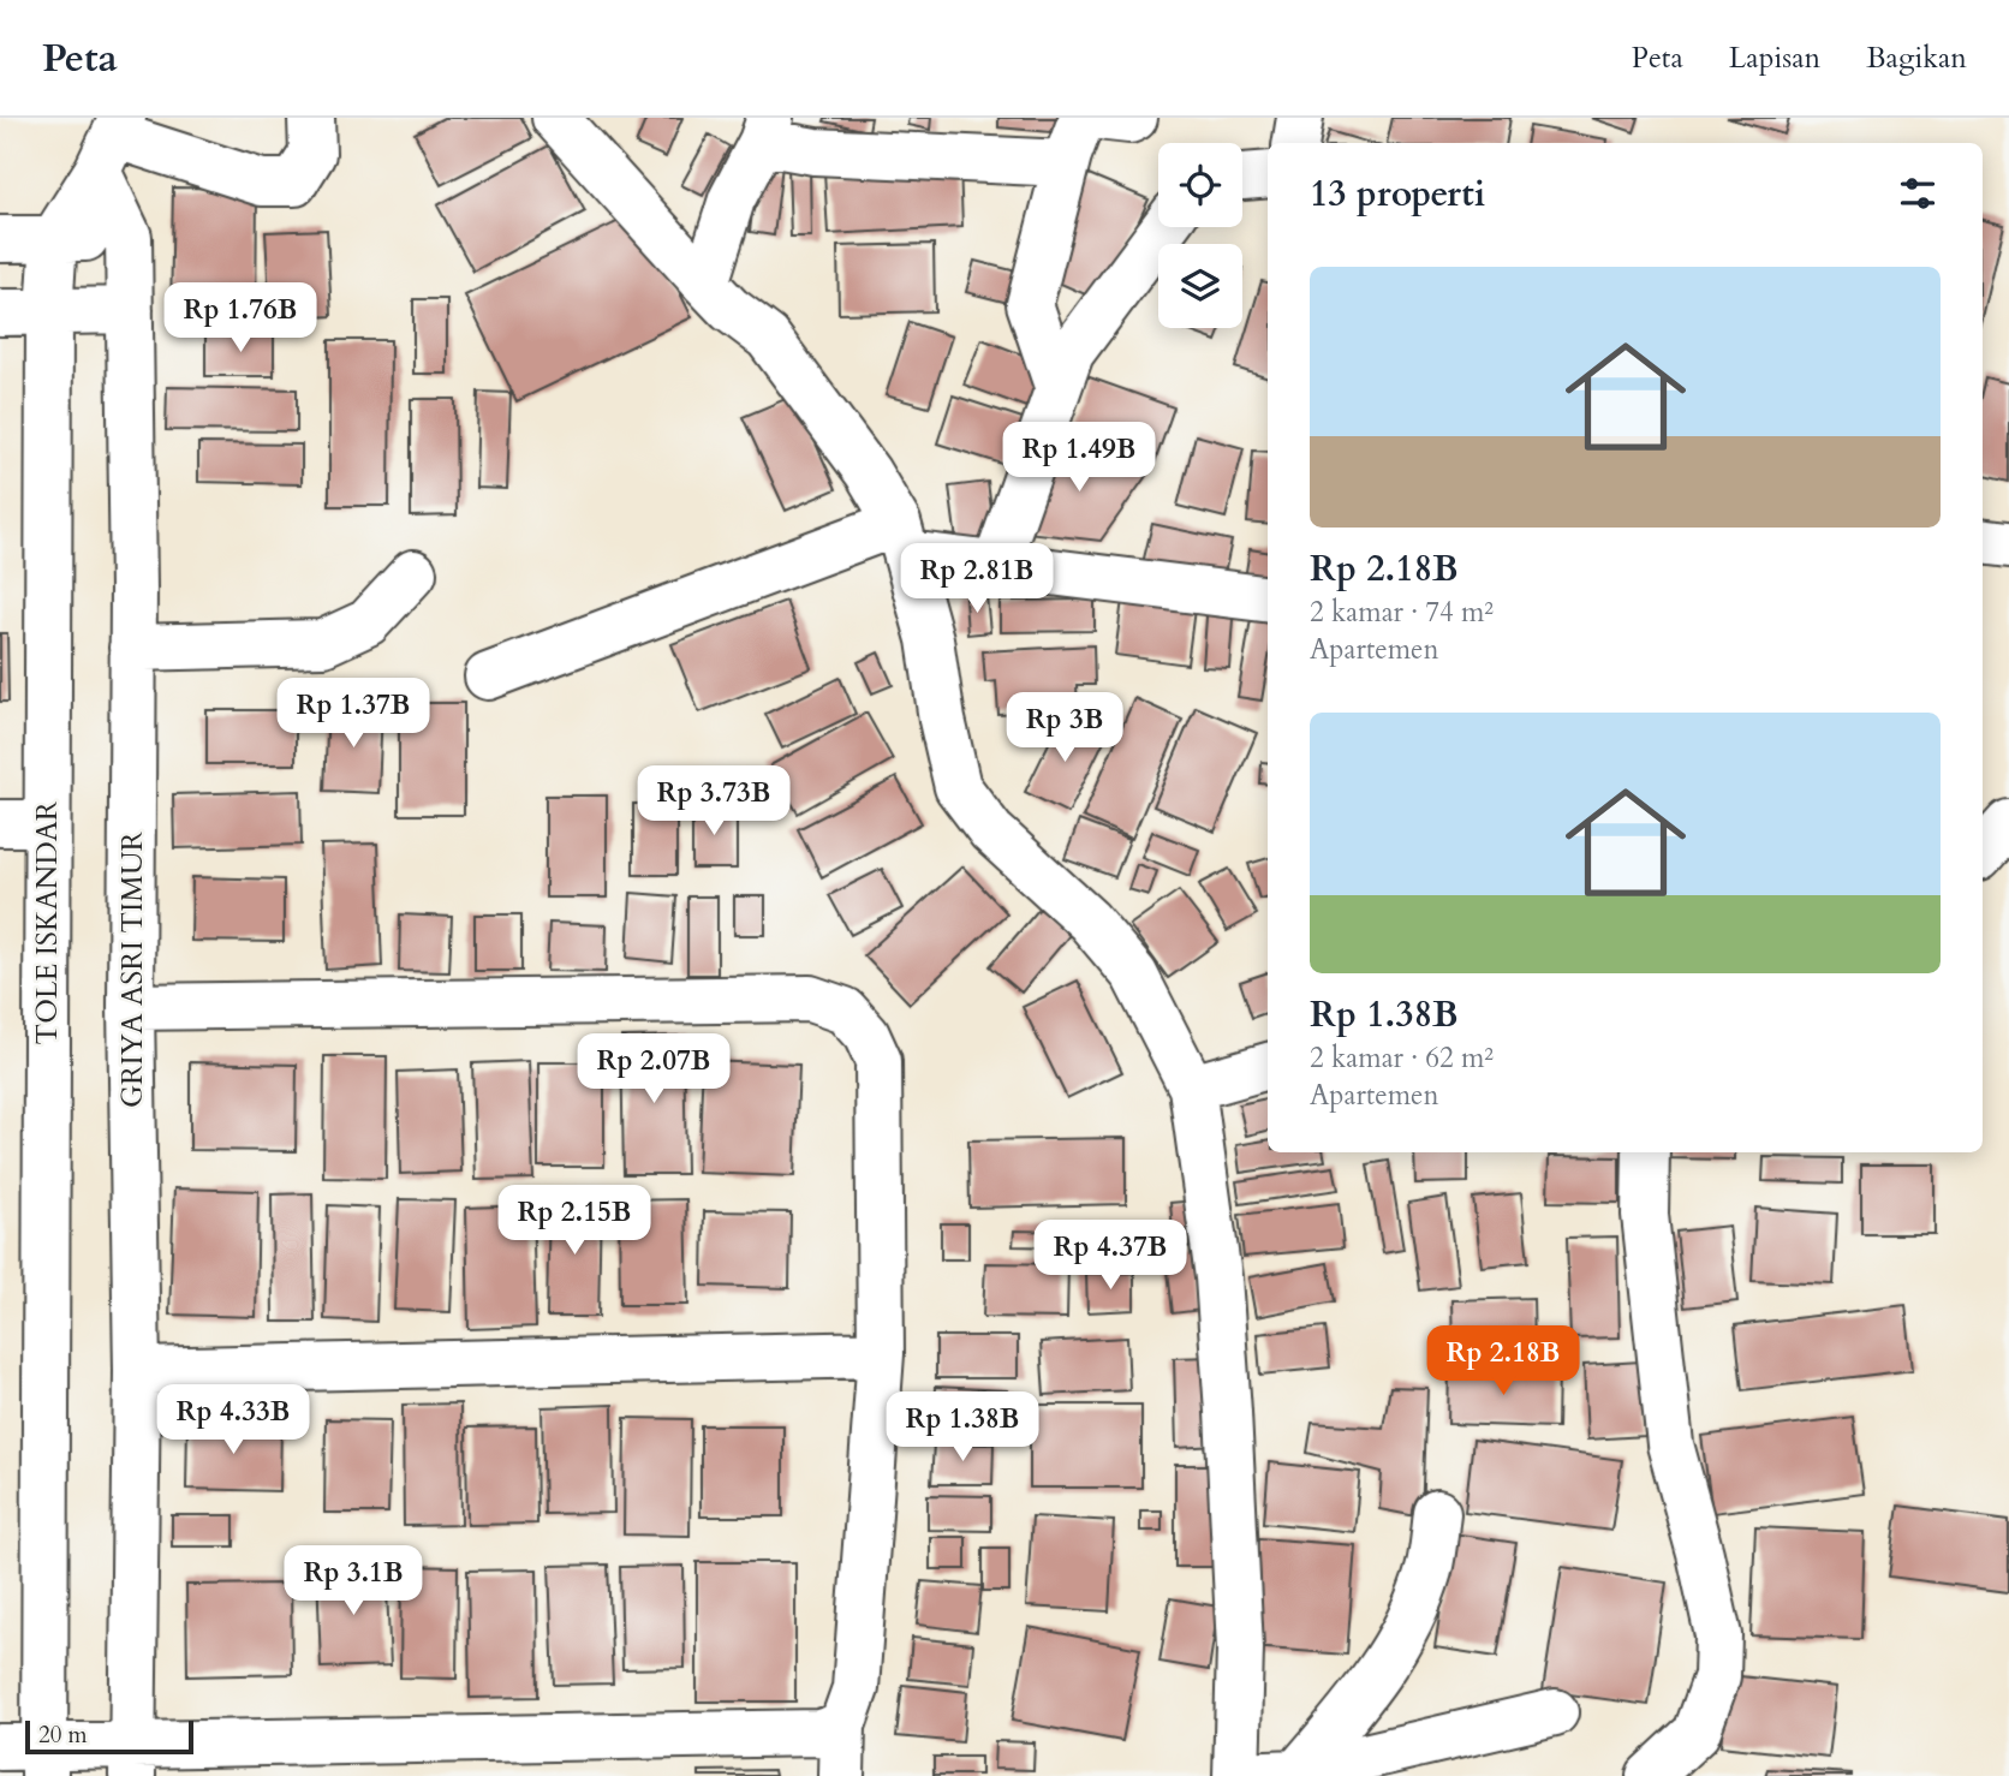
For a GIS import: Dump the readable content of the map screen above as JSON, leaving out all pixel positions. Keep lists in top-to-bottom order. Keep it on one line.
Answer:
{"streets":{"street":["TOLE ISKANDAR","GRIYA ASRI TIMUR"]},"crossings":[["TOLE ISKANDAR","GRIYA ASRI TIMUR"]],"scale_bar":"20 m","page":{"header":"Peta","nav":["Peta","Lapisan","Bagikan"],"heading":"13 properti","list":[{"name":"Rp 2.18B","note":"2 kamar · 74 m² · Apartemen"},{"name":"Rp 1.38B","note":"2 kamar · 62 m² · Apartemen"}],"price":["Rp 1.76B","Rp 1.49B","Rp 2.81B","Rp 1.37B","Rp 3B","Rp 3.73B","Rp 2.07B","Rp 2.15B","Rp 4.37B","Rp 2.18B","Rp 4.33B","Rp 1.38B","Rp 3.1B"],"scale":"20 m"}}
